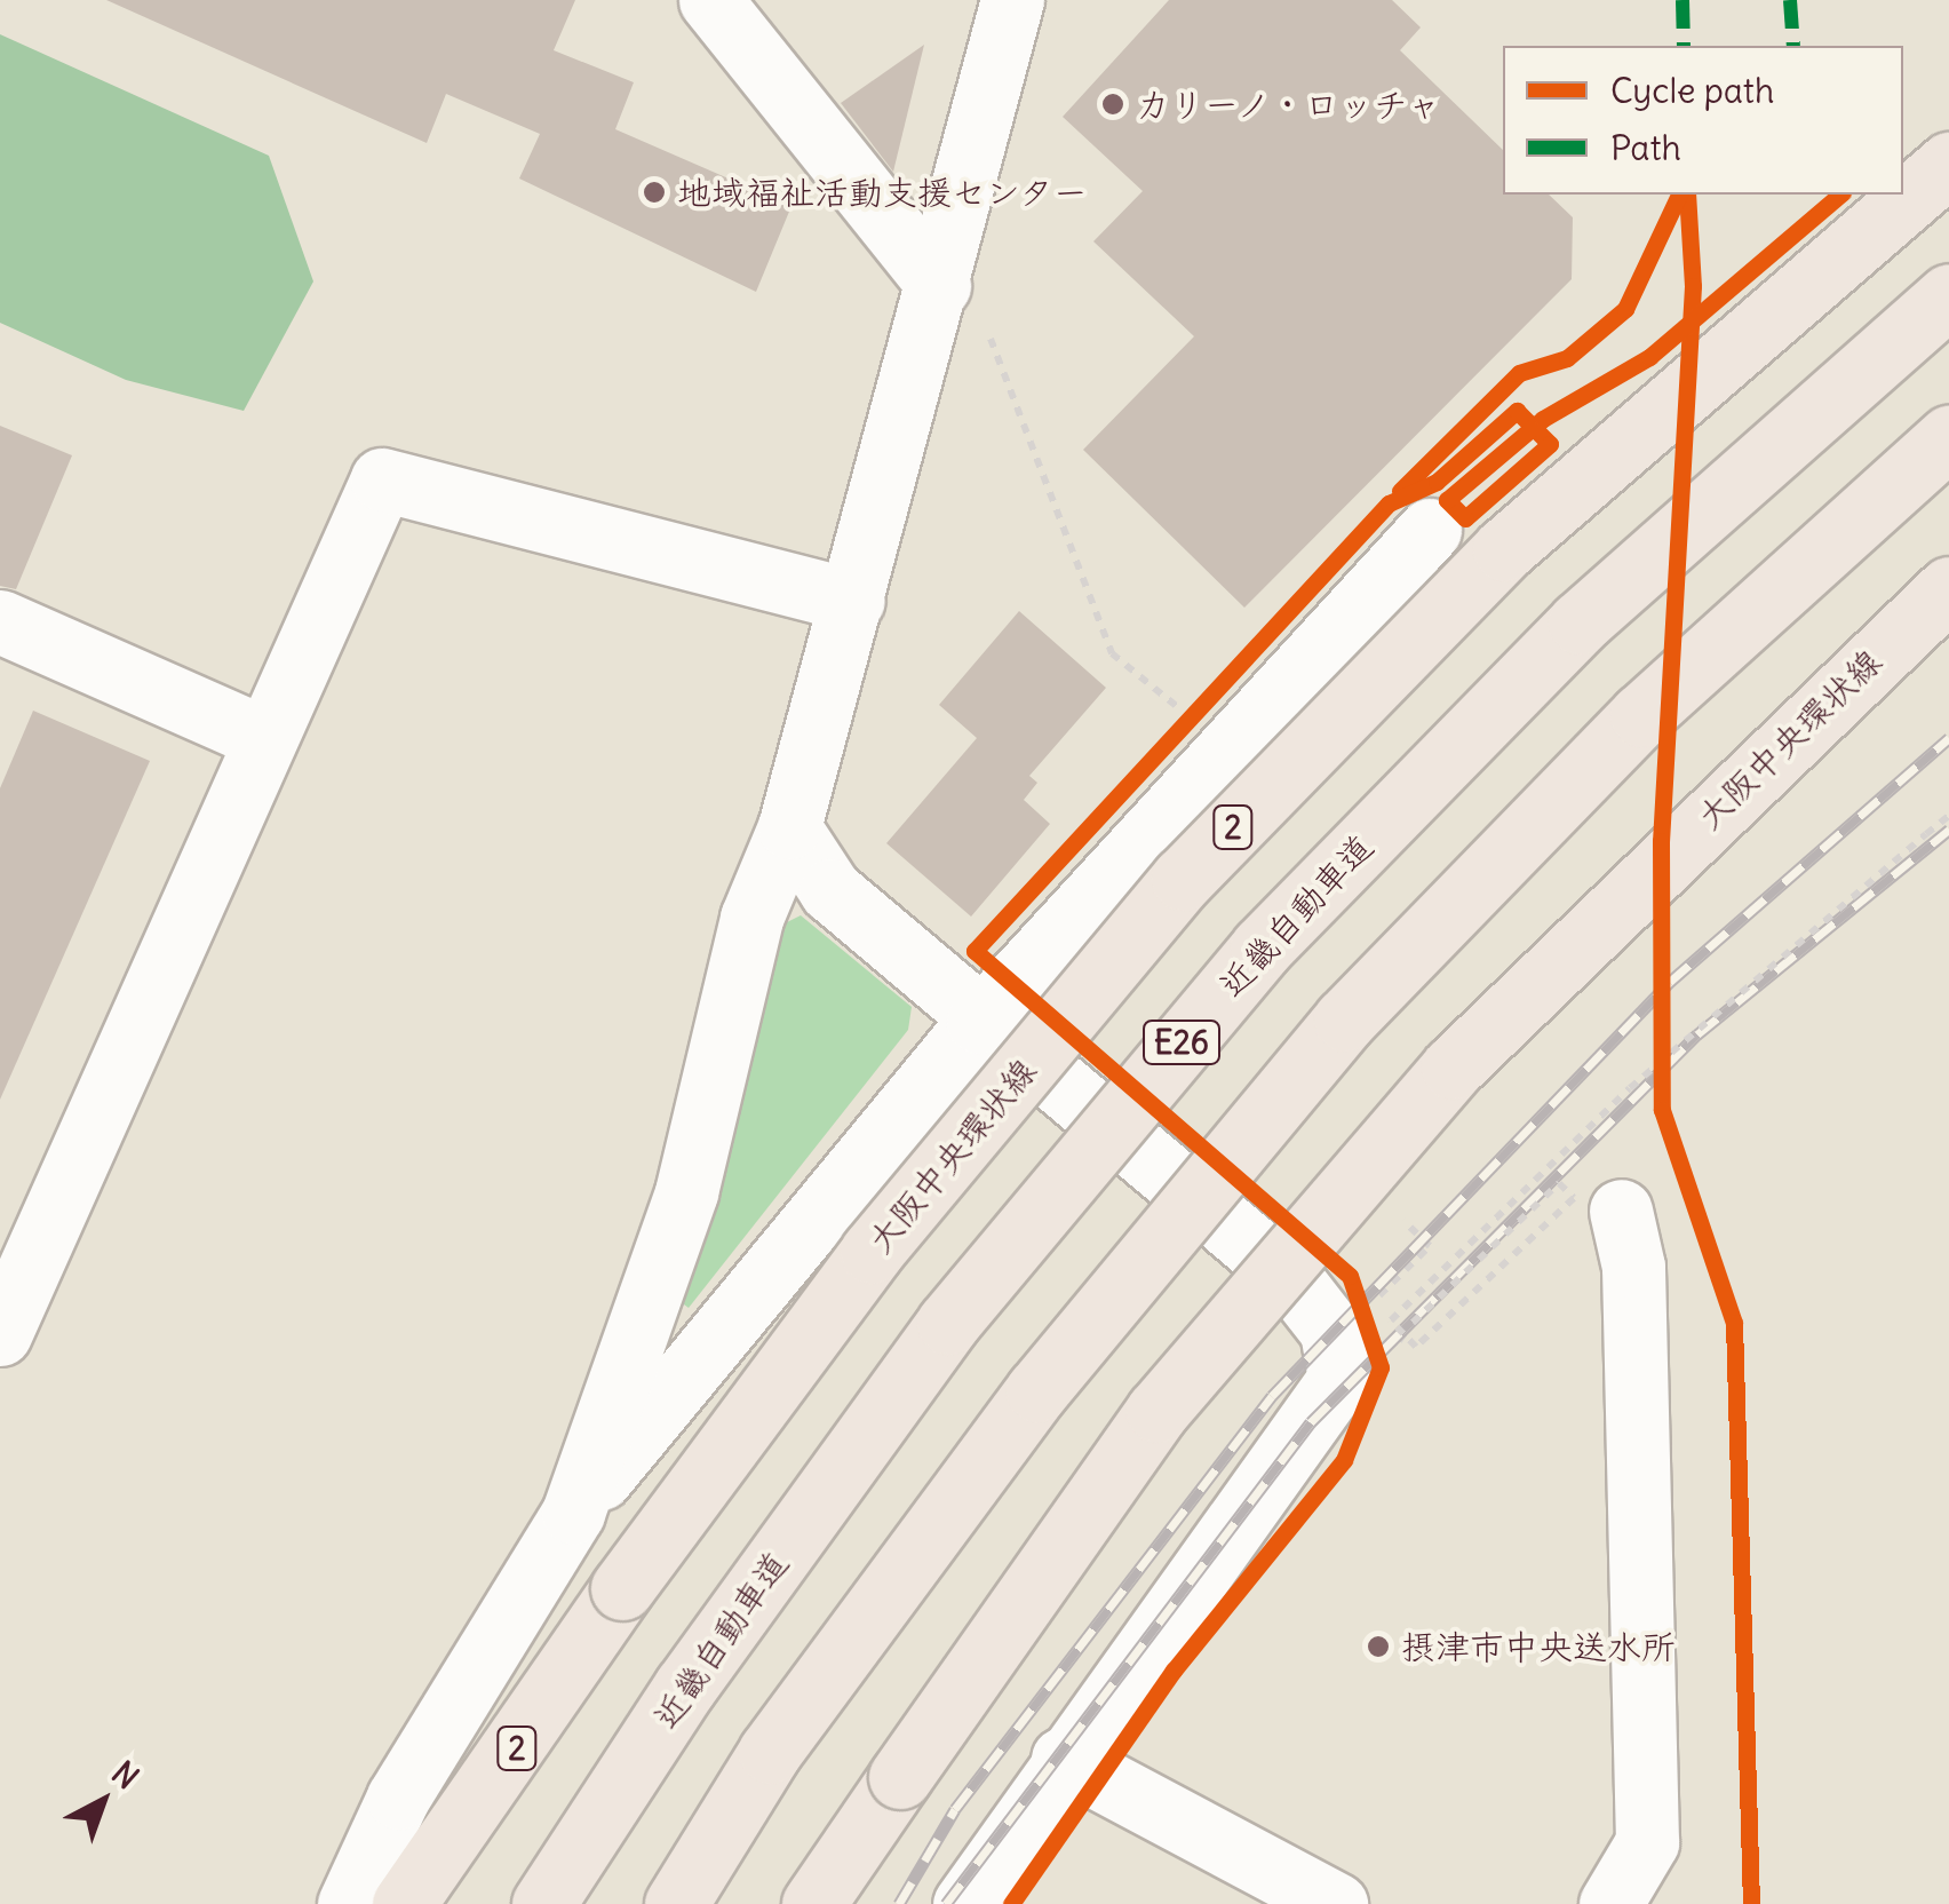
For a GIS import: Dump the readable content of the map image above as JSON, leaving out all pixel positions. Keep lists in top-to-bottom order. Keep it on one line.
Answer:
{"streets":{"main road":["大阪中央環状線","2","近畿自動車道","E26"]},"places":["カリーノ・ロッチャ","地域福祉活動支援センター","摂津市中央送水所"],"legend":["Cycle path","Path"],"north":"top right"}
